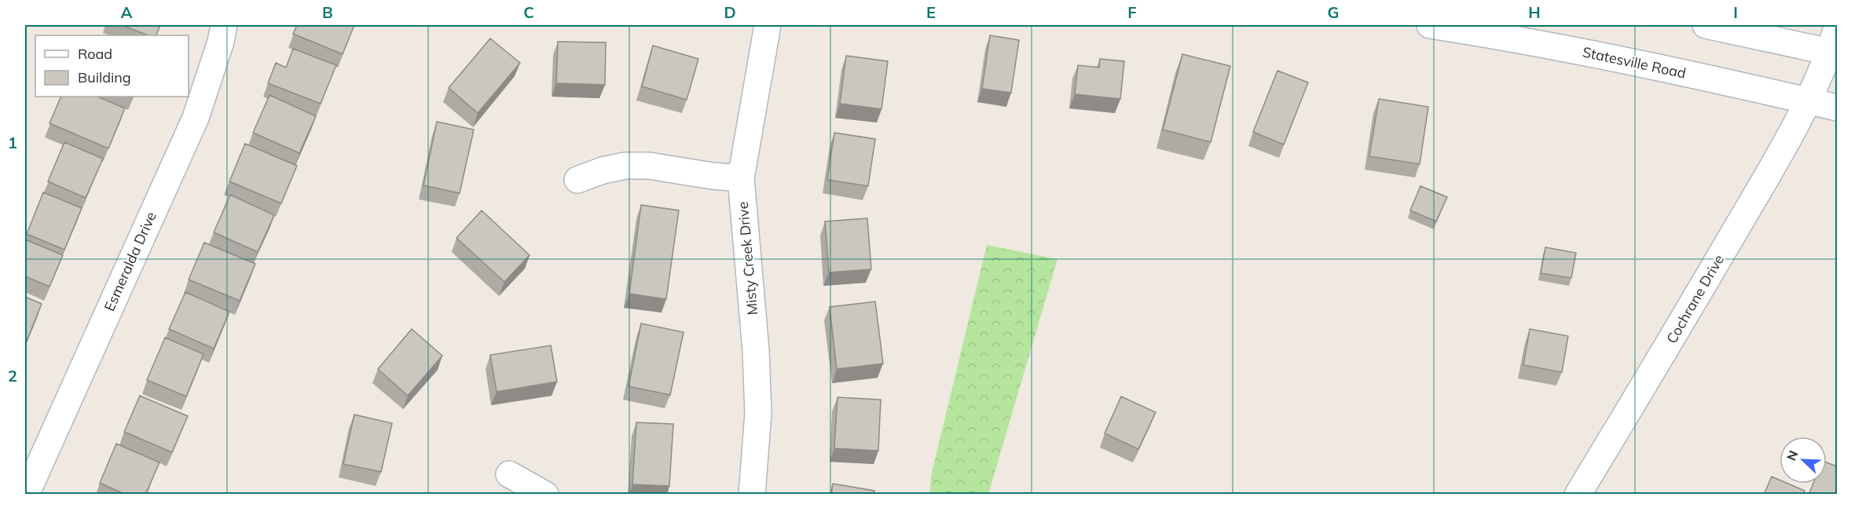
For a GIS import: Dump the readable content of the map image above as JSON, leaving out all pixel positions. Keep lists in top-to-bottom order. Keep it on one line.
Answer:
{"streets":{"street":["Statesville Road","Misty Creek Drive","Esmeralda Drive","Cochrane Drive"]},"crossings":[["Statesville Road","Cochrane Drive"]],"legend":["Road","Building"],"north":"top left","grid":{"columns":["A","B","C","D","E","F","G","H","I"],"rows":["1","2"]}}
